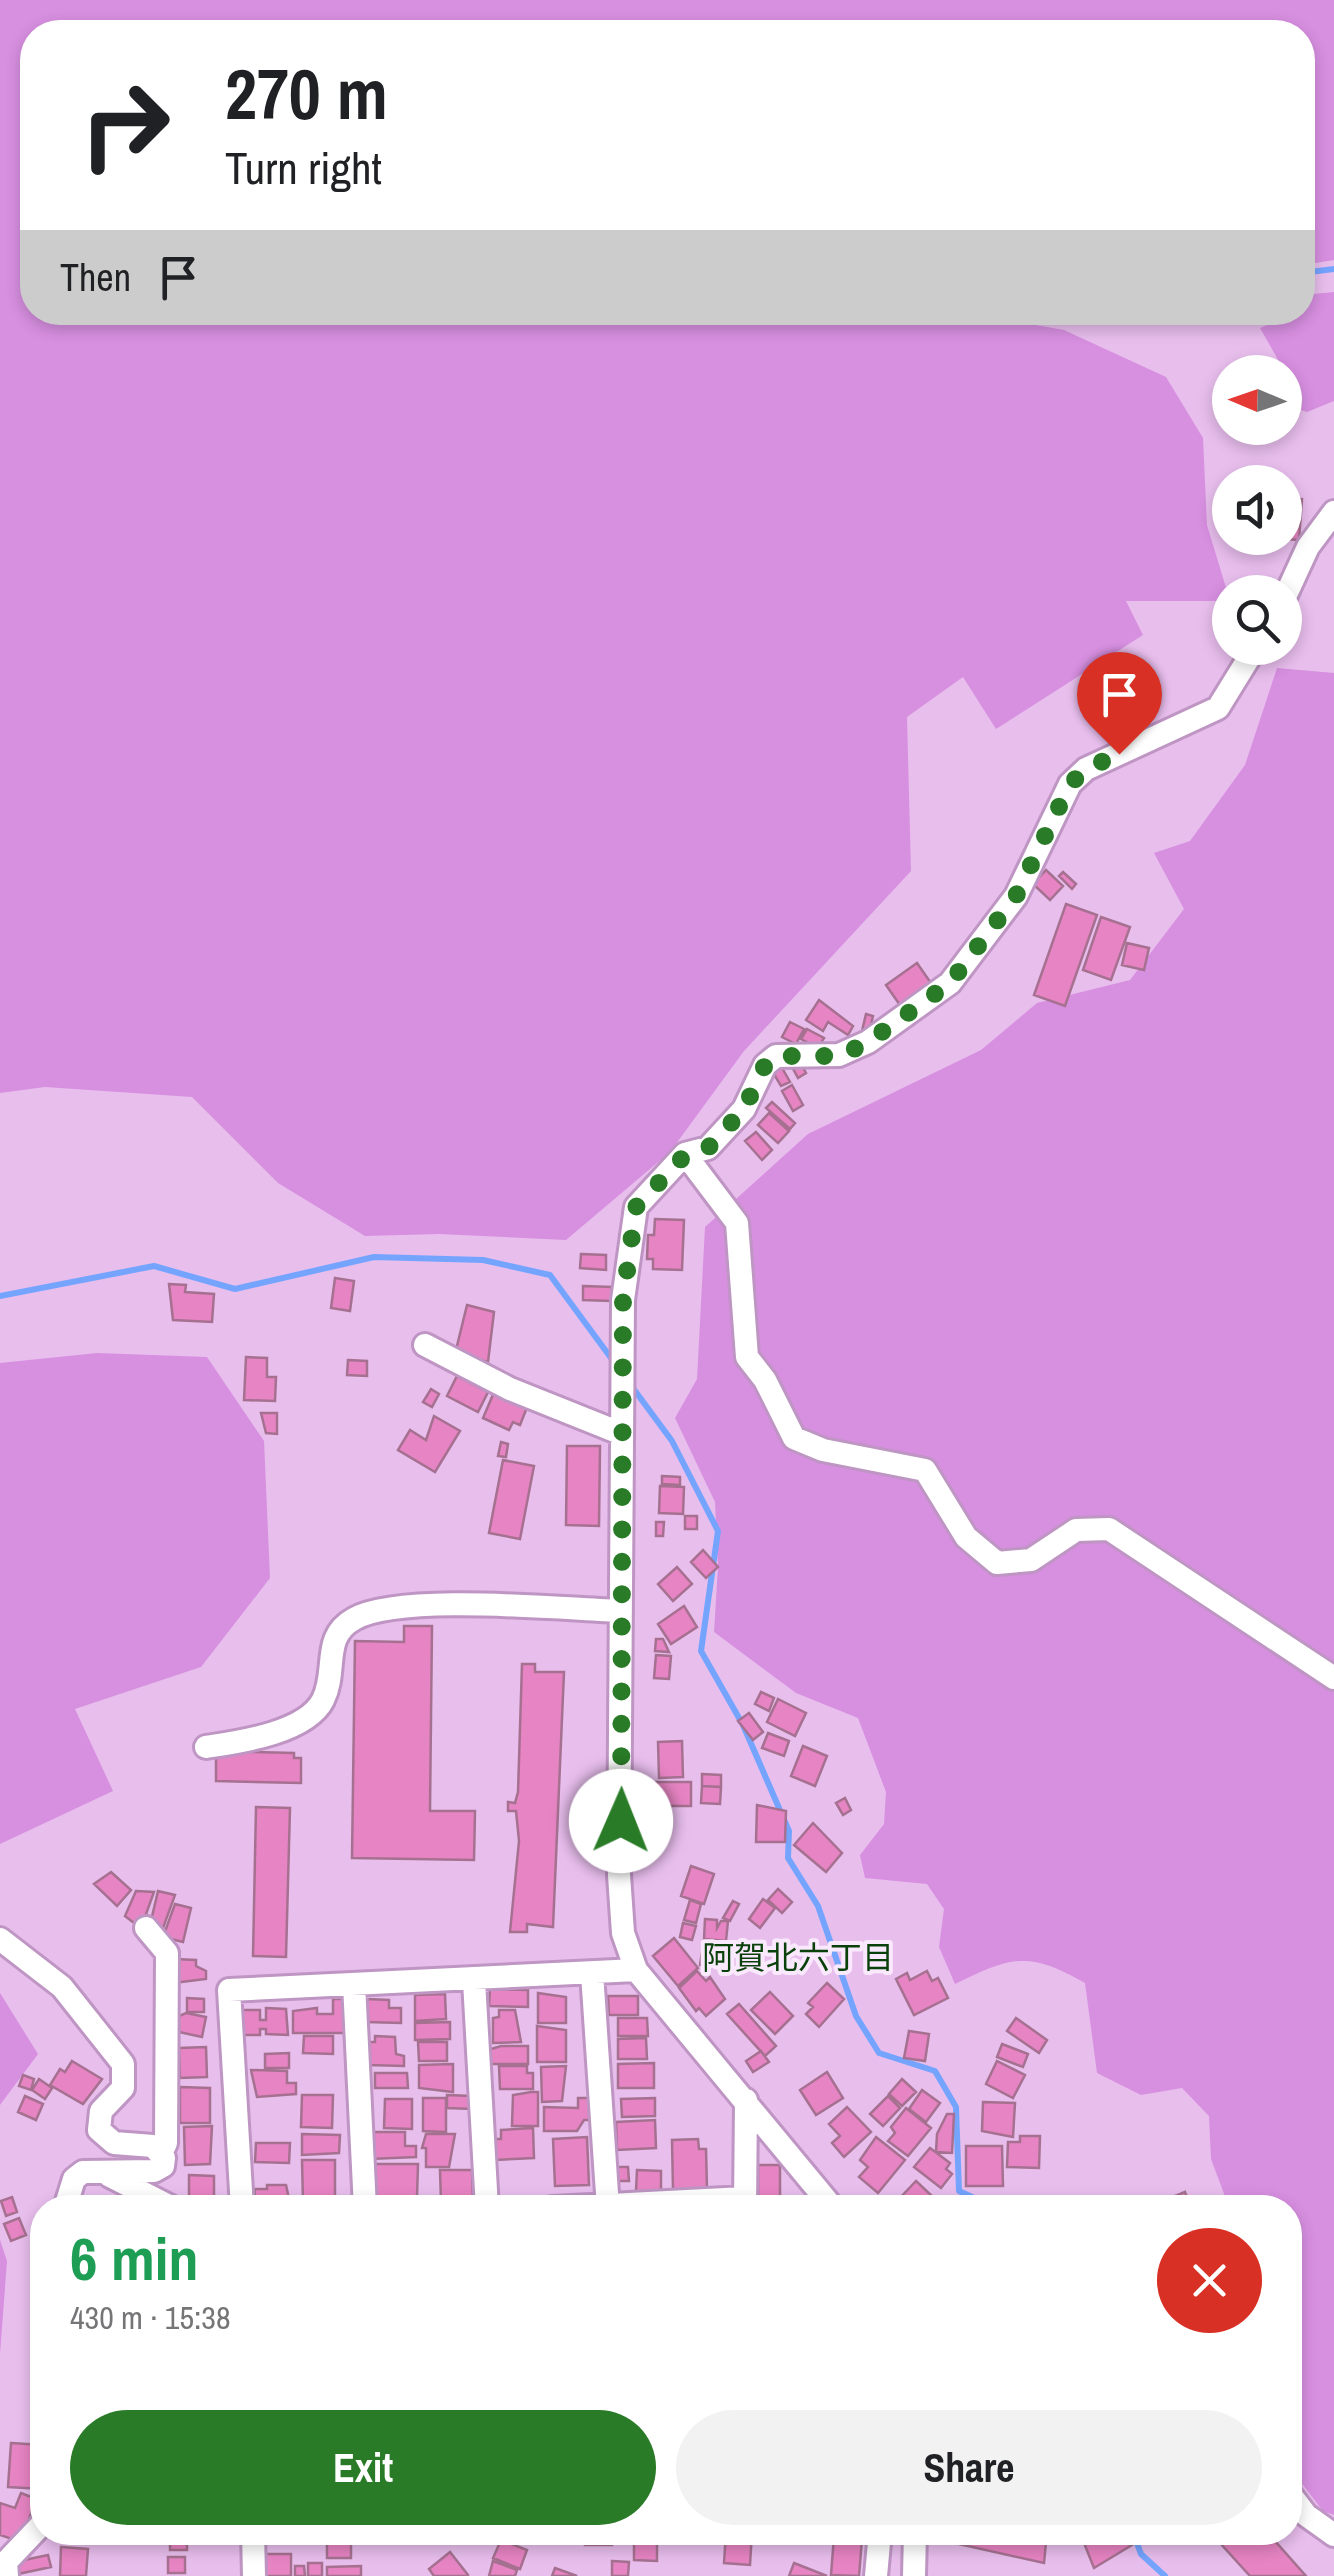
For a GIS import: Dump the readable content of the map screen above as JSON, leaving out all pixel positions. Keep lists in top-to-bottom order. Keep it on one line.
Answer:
{"districts":["阿賀北六丁目"],"north":"left","page":{"turn":["270 m","Turn right"],"then":"Then","heading":["6 min","430 m · 15:38"],"buttons":["Exit","Share"]}}
